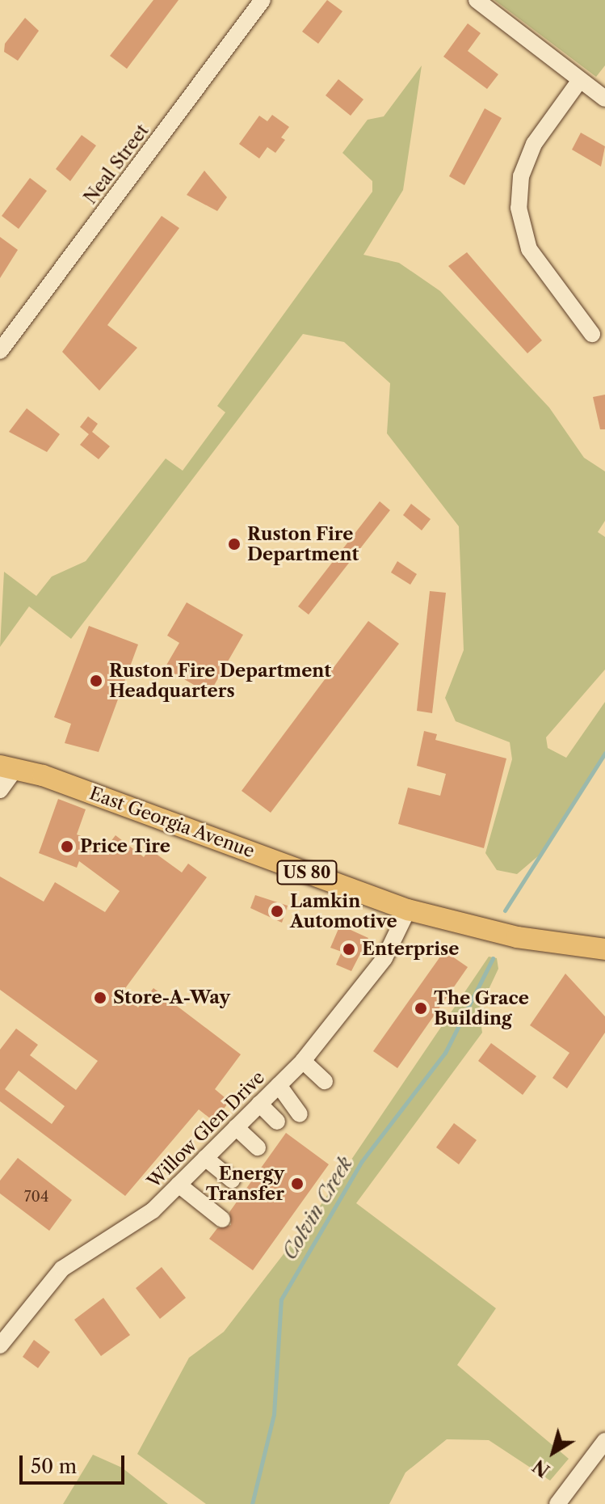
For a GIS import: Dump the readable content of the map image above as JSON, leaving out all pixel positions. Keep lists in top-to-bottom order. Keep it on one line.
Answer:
{"streets":{"main road":["East Georgia Avenue","US 80"],"street":["Neal Street","Willow Glen Drive"]},"crossings":[["East Georgia Avenue","Willow Glen Drive"]],"water":["Colvin Creek"],"places":["Ruston Fire Department","Ruston Fire Department Headquarters","Price Tire","Lamkin Automotive","Enterprise","Store-A-Way","The Grace Building","Energy Transfer"],"house_numbers":["704"],"scale_bar":"50 m","north":"bottom left"}
